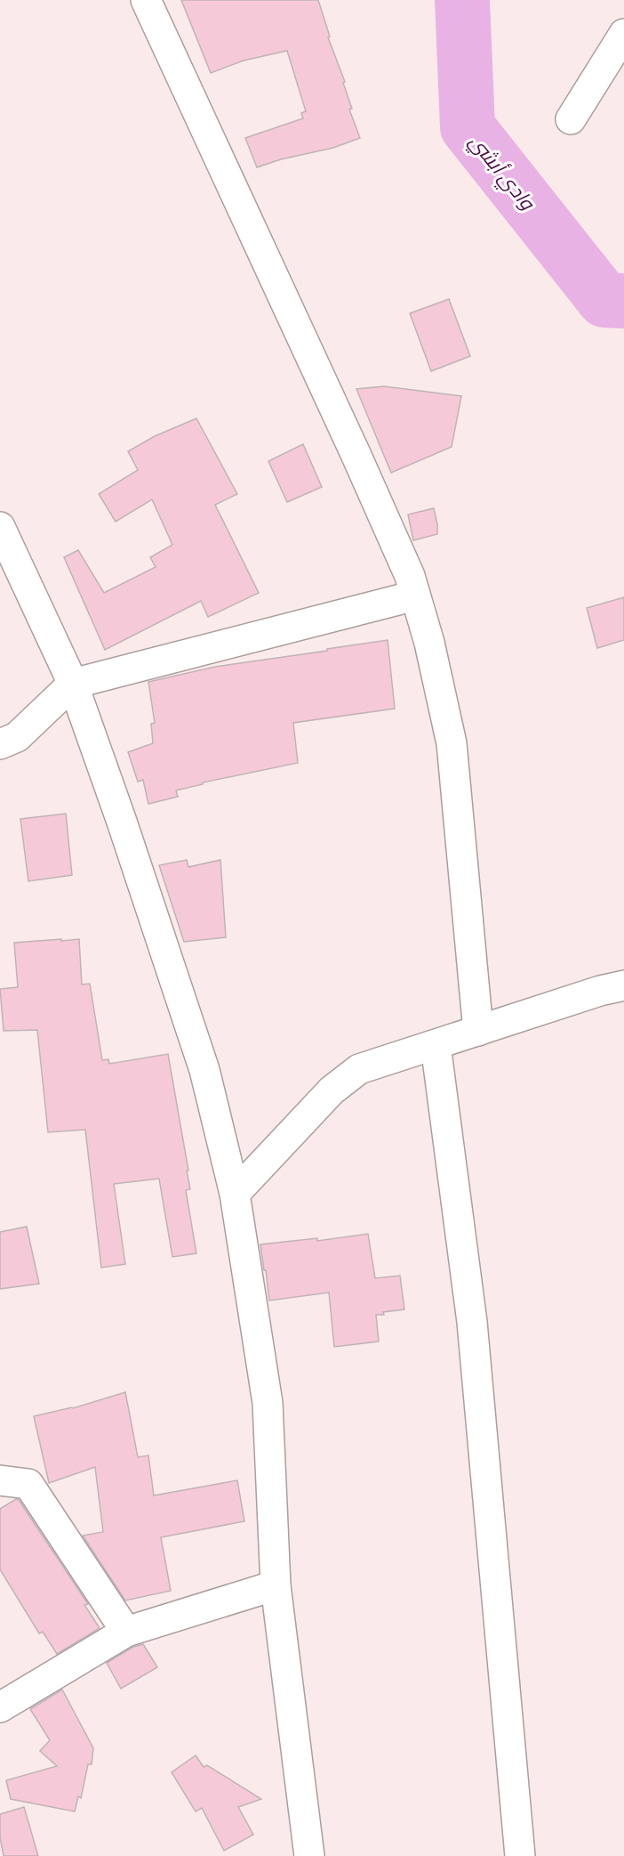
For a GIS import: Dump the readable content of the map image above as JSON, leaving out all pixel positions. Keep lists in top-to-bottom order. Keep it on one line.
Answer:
{"water":["وادي أبشي"]}
